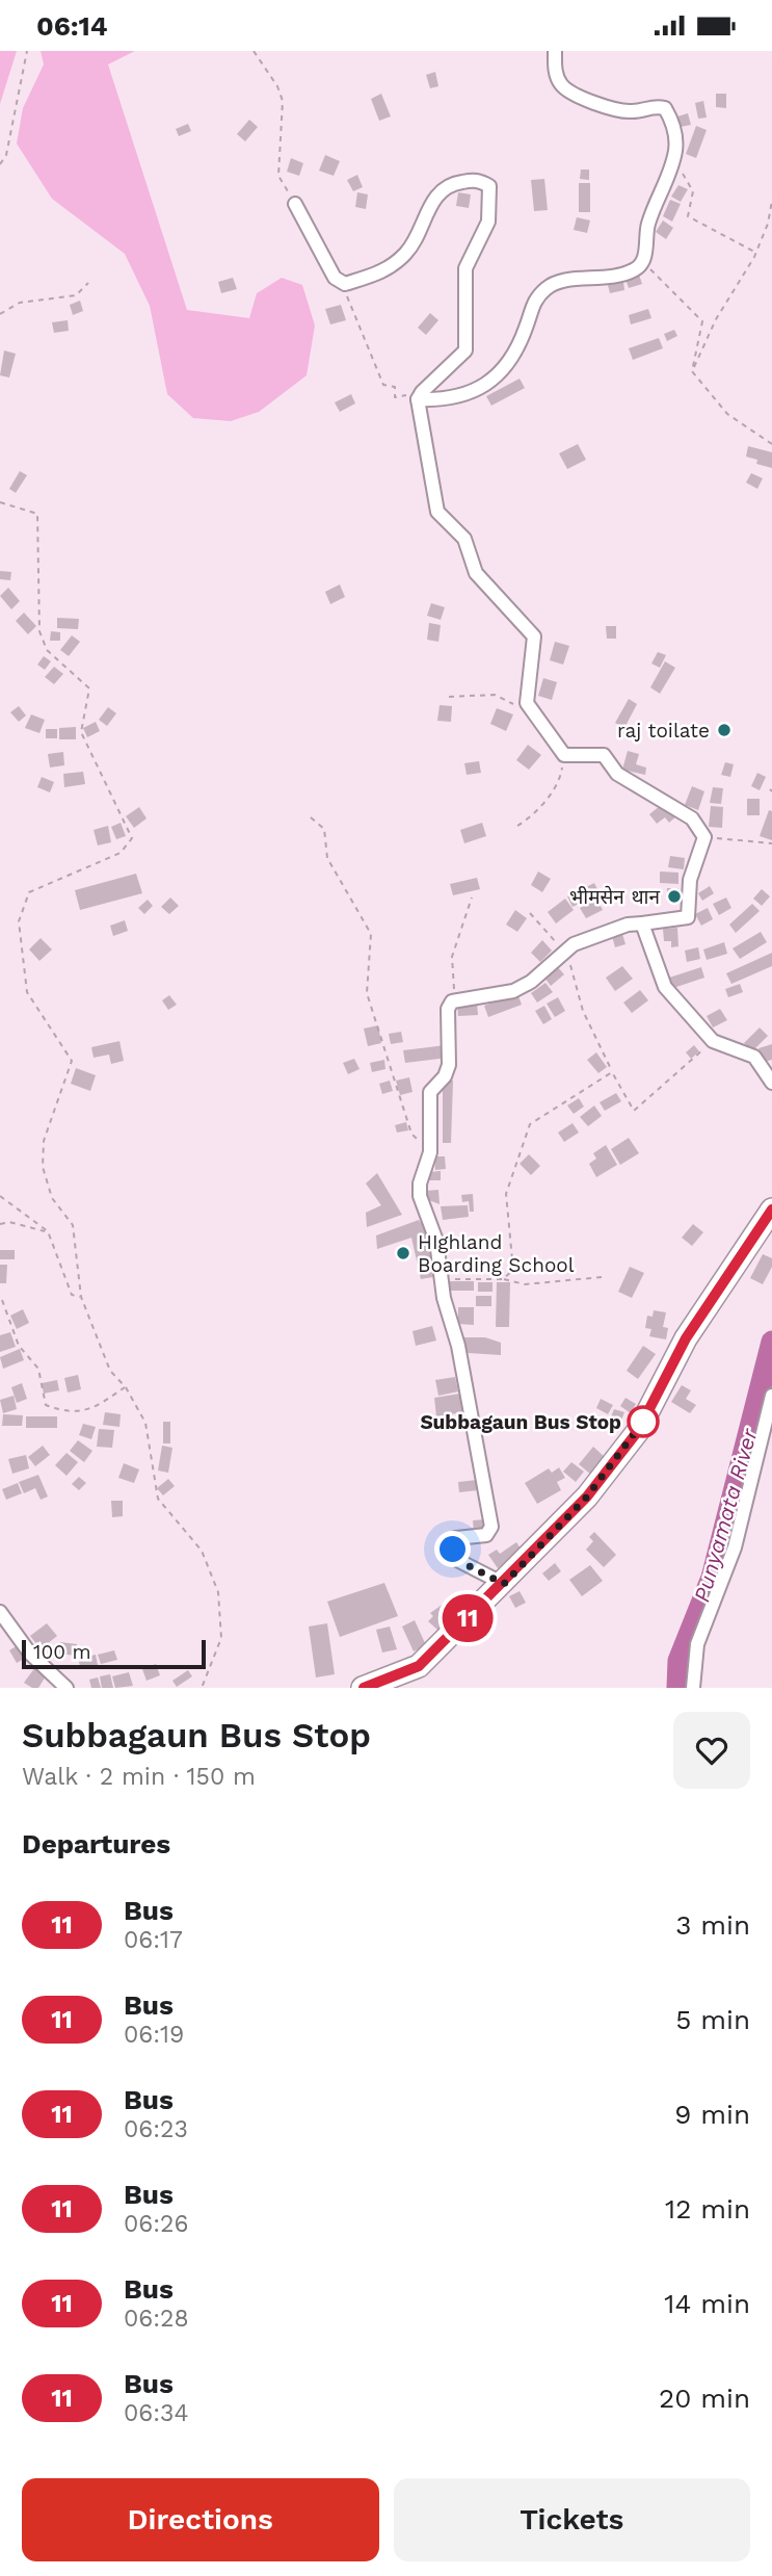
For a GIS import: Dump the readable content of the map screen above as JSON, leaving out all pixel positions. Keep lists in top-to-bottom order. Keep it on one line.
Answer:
{"water":["Punyamata River"],"places":["raj toilate","भीमसेन थान","HIghland Boarding School","Subbagaun Bus Stop"],"lines":["bus line 11"],"scale_bar":"100 m","page":{"status":"06:14","on_map":"11","scale":"100 m","heading":[["Subbagaun Bus Stop","Walk · 2 min · 150 m"],"Departures"],"list":[{"mark":"11","name":"Bus","note":"06:17","value":"3 min"},{"mark":"11","name":"Bus","note":"06:19","value":"5 min"},{"mark":"11","name":"Bus","note":"06:23","value":"9 min"},{"mark":"11","name":"Bus","note":"06:26","value":"12 min"},{"mark":"11","name":"Bus","note":"06:28","value":"14 min"},{"mark":"11","name":"Bus","note":"06:34","value":"20 min"}],"buttons":["Directions","Tickets"]}}
